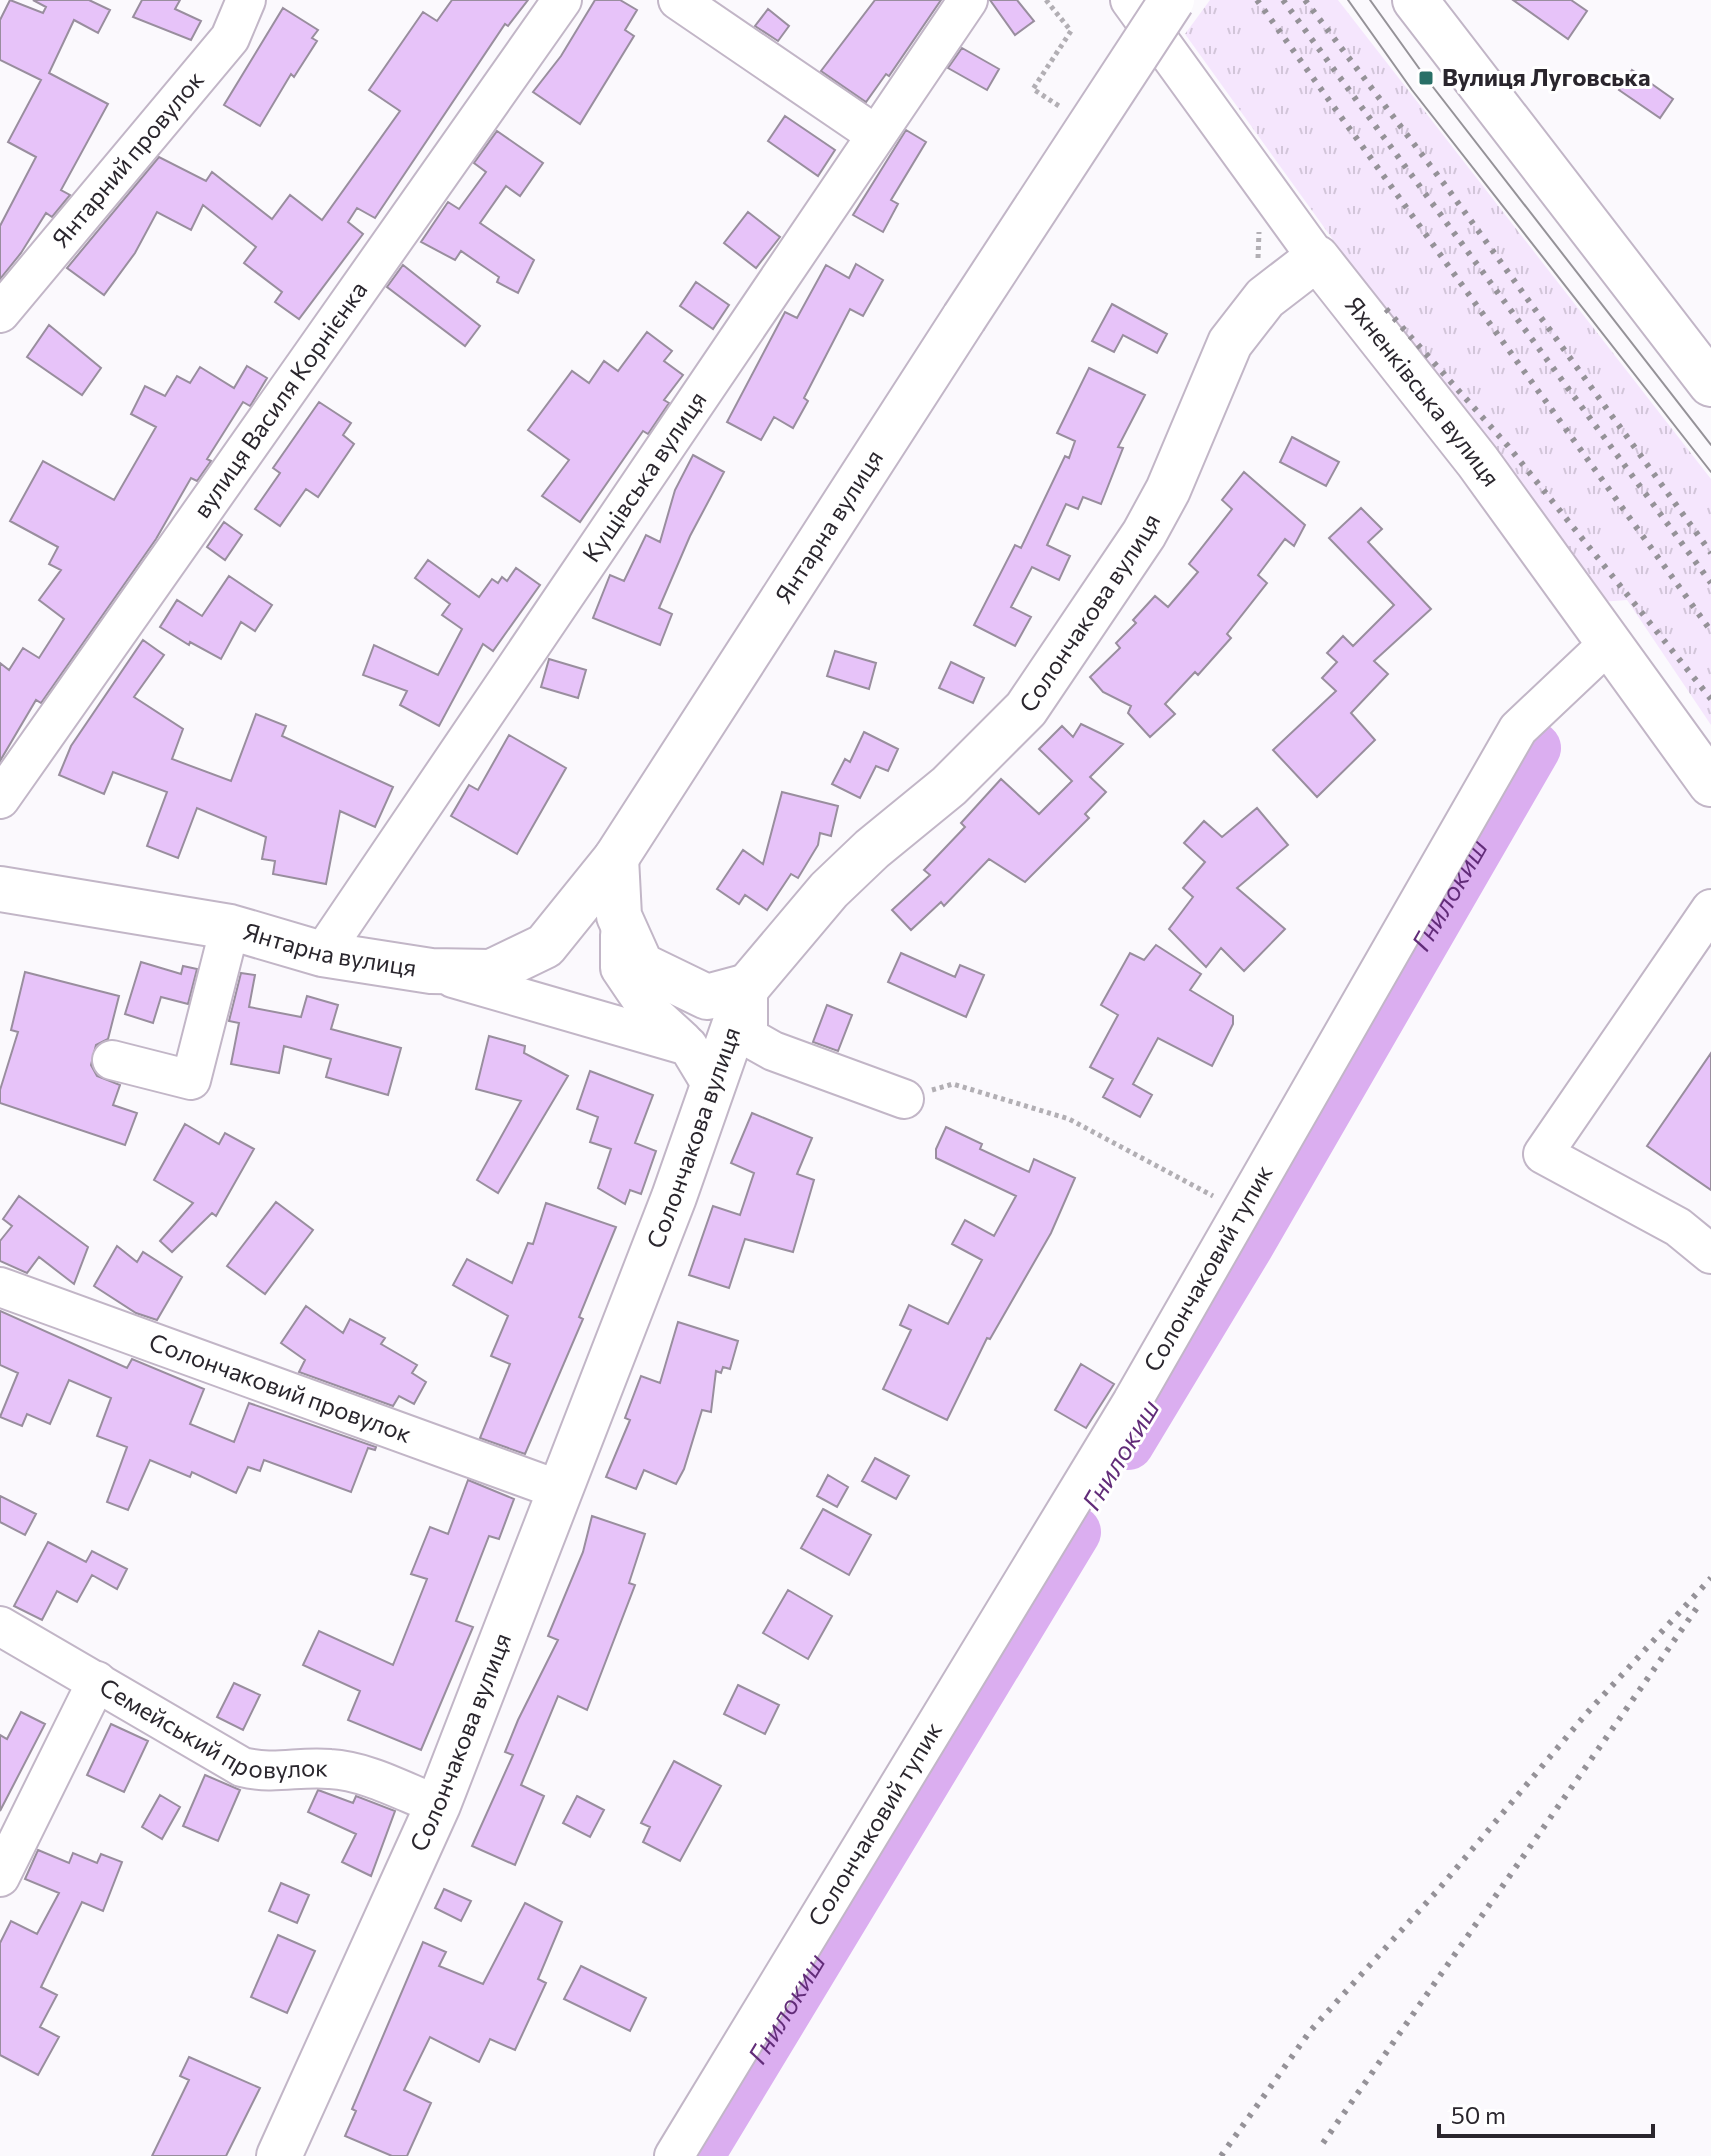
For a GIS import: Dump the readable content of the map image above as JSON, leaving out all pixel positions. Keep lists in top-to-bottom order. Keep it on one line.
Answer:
{"streets":{"main road":["Яхненківська вулиця","Янтарна вулиця","Солончакова вулиця"],"street":["Янтарний провулок","вулиця Василя Корнієнка","Кущівська вулиця","Солончаковий тупик","Солончаковий провулок","Семейський провулок"]},"crossings":[["Яхненківська вулиця","Солончакова вулиця"],["Яхненківська вулиця","Солончаковий тупик"],["Кущівська вулиця","Янтарна вулиця"],["Солончакова вулиця","Солончаковий провулок"],["Солончакова вулиця","Семейський провулок"]],"water":["Гнилокиш"],"places":{"transit":["Вулиця Луговська"]},"scale_bar":"50 m"}
